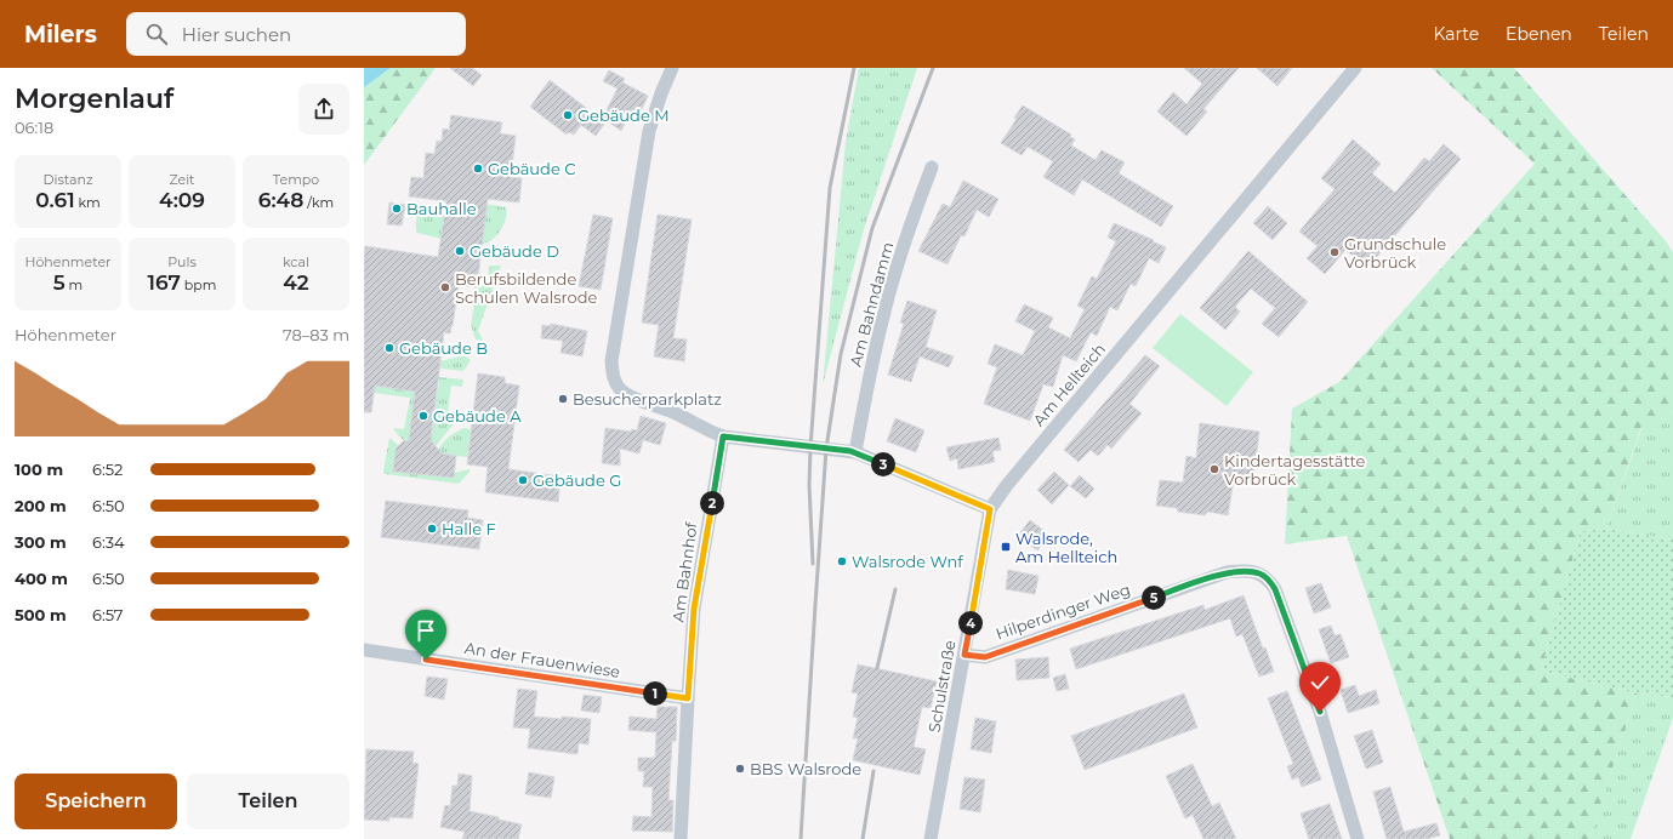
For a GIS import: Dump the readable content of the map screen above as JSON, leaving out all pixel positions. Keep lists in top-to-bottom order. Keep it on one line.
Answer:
{"streets":{"street":["Am Bahndamm","Am Hellteich","Am Bahnhof","Hilperdinger Weg","An der Frauenwiese","Schulstraße"]},"crossings":[["Am Hellteich","Schulstraße"],["Am Bahnhof","An der Frauenwiese"],["Hilperdinger Weg","Schulstraße"]],"places":{"other":["Gebäude M","Gebäude C","Bauhalle","Gebäude D","Grundschule Vorbrück","Berufsbildende Schulen Walsrode","Gebäude B","Besucherparkplatz","Gebäude A","Kindertagesstätte Vorbrück","Gebäude G","Halle F","Walsrode Wnf","BBS Walsrode"],"transit":["Walsrode, Am Hellteich"]},"page":{"header":"Milers","search":"Hier suchen","nav":["Karte","Ebenen","Teilen"],"heading":["Morgenlauf","06:18"],"stats":[["Distanz","0.61 km"],["Zeit","4:09"],["Tempo","6:48 /km"],["Höhenmeter","5 m"],["Puls","167 bpm"],["kcal","42"]],"chart":["Höhenmeter","78–83 m"],"list":[{"name":"100 m","note":"6:52"},{"name":"200 m","note":"6:50"},{"name":"300 m","note":"6:34"},{"name":"400 m","note":"6:50"},{"name":"500 m","note":"6:57"}],"pins":["3","2","5","4","1"],"buttons":["Speichern","Teilen"]}}
